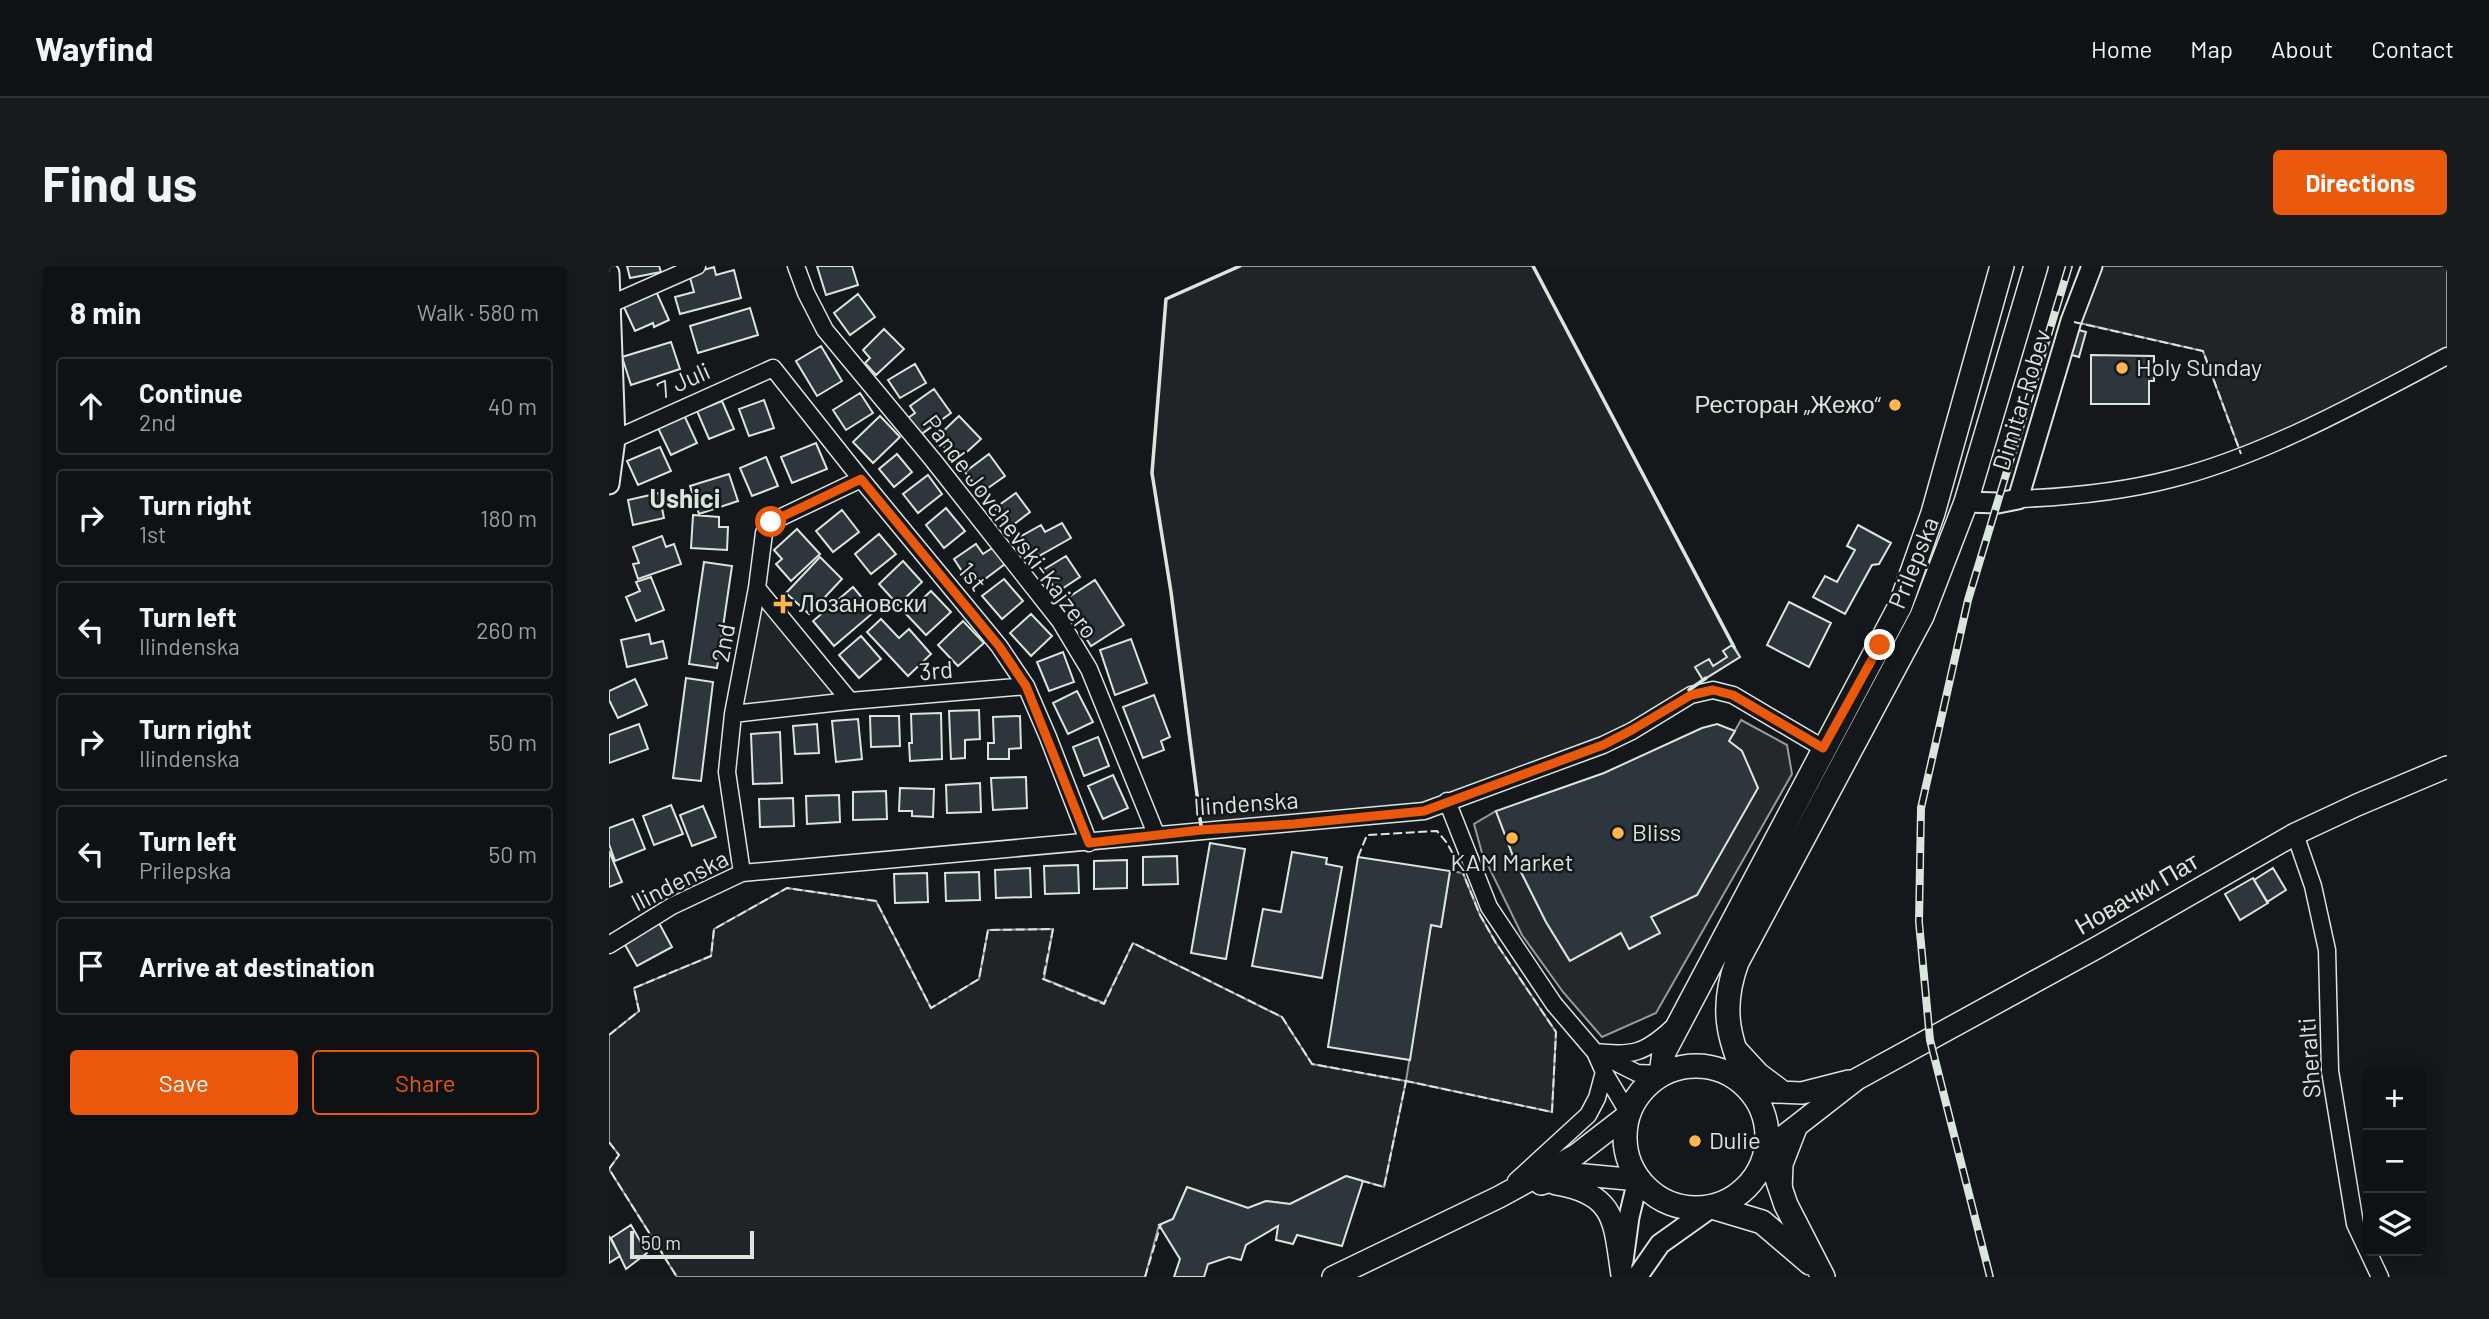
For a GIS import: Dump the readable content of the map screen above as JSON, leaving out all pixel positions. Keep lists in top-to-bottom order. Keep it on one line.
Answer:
{"streets":{"main road":["Prilepska","Новачки Пат"],"street":["7 Juli","Dimitar Robev","Pande Jovchevski-Kajzero","1st","2nd","3rd","Ilindenska","Sheralti"]},"crossings":[["7 Juli","1st"],["Dimitar Robev","Prilepska"],["Pande Jovchevski-Kajzero","Ilindenska"],["Prilepska","Ilindenska"],["1st","2nd"],["1st","3rd"],["1st","Ilindenska"],["2nd","3rd"],["2nd","Ilindenska"],["Новачки Пат","Sheralti"]],"districts":["Ushici"],"places":{"other":["Holy Sunday","Ресторан „Жежо“","Bliss","KAM Market","Dulie"],"health":["Лозановски"]},"scale_bar":"50 m","page":{"header":"Wayfind","nav":["Home","Map","About","Contact"],"buttons":["Directions",["Save","Share"]],"title":"Find us","heading":["8 min","Walk · 580 m"],"list":[["Continue","2nd","40 m"],["Turn right","1st","180 m"],["Turn left","Ilindenska","260 m"],["Turn right","Ilindenska","50 m"],["Turn left","Prilepska","50 m"],"Arrive at destination"],"map_buttons":["+","−"],"scale":"50 m"}}
